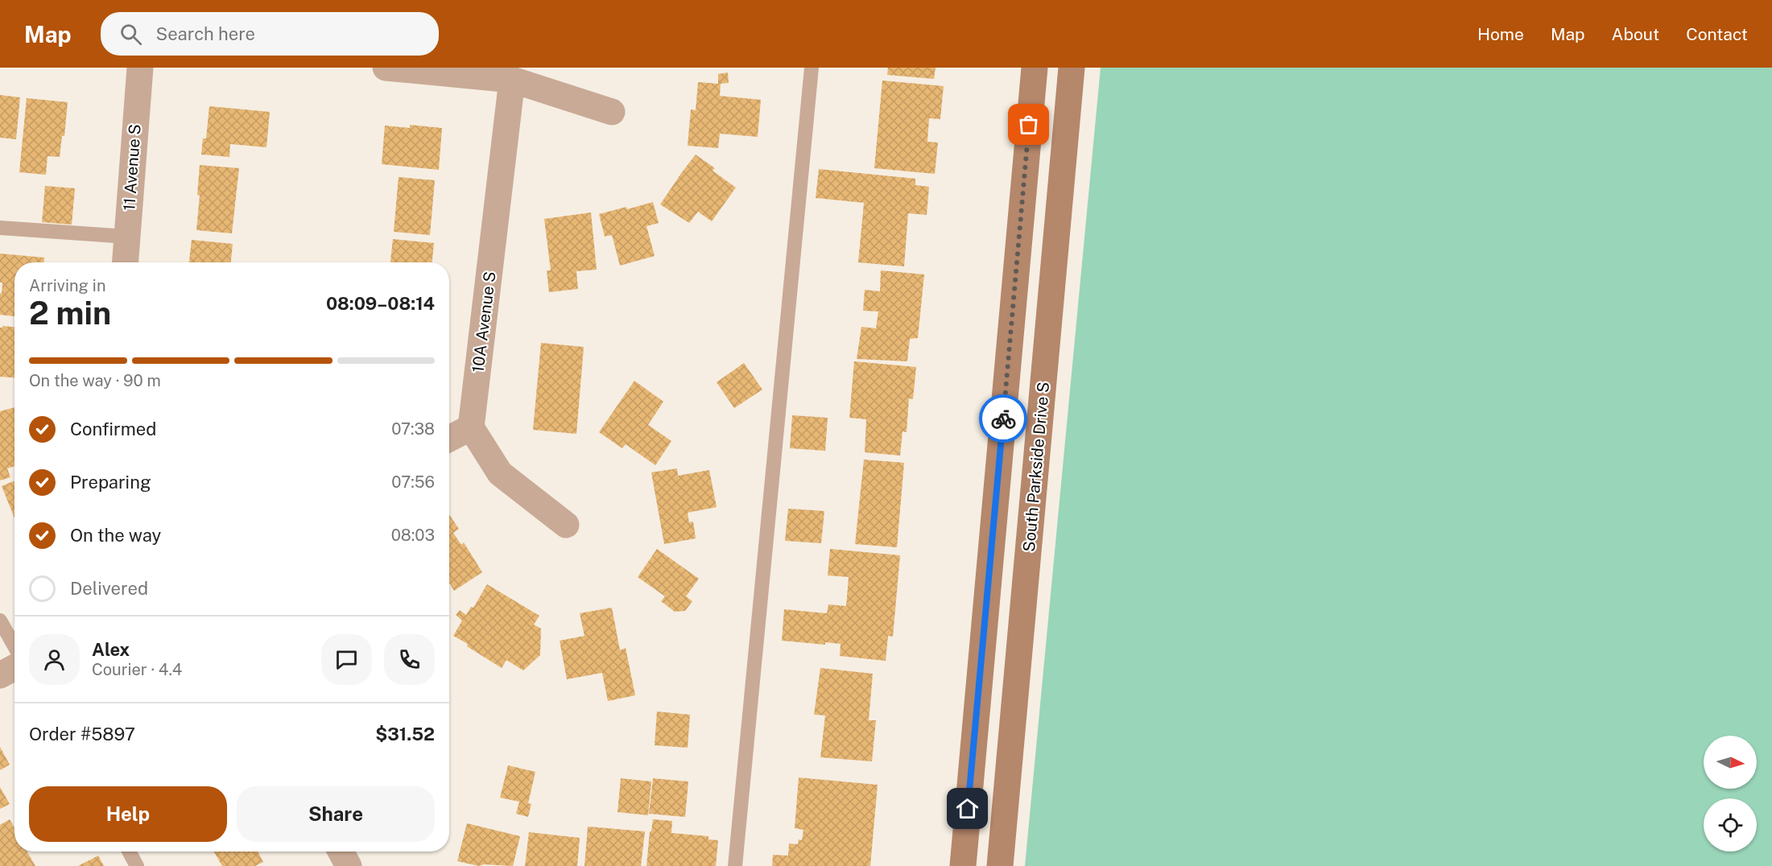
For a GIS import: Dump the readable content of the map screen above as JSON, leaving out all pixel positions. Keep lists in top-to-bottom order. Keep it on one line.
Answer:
{"streets":{"main road":["South Parkside Drive S"],"street":["11 Avenue S","10A Avenue S"]},"north":"right","page":{"header":"Map","search":"Search here","nav":["Home","Map","About","Contact"],"heading":["2 min","Arriving in","08:09–08:14"],"panel":["Alex","Courier · 4.4","Order #5897","$31.52"],"bar":"On the way · 90 m","list":[["Confirmed","07:38"],["Preparing","07:56"],["On the way","08:03"],"Delivered"],"buttons":["Help","Share"]}}
